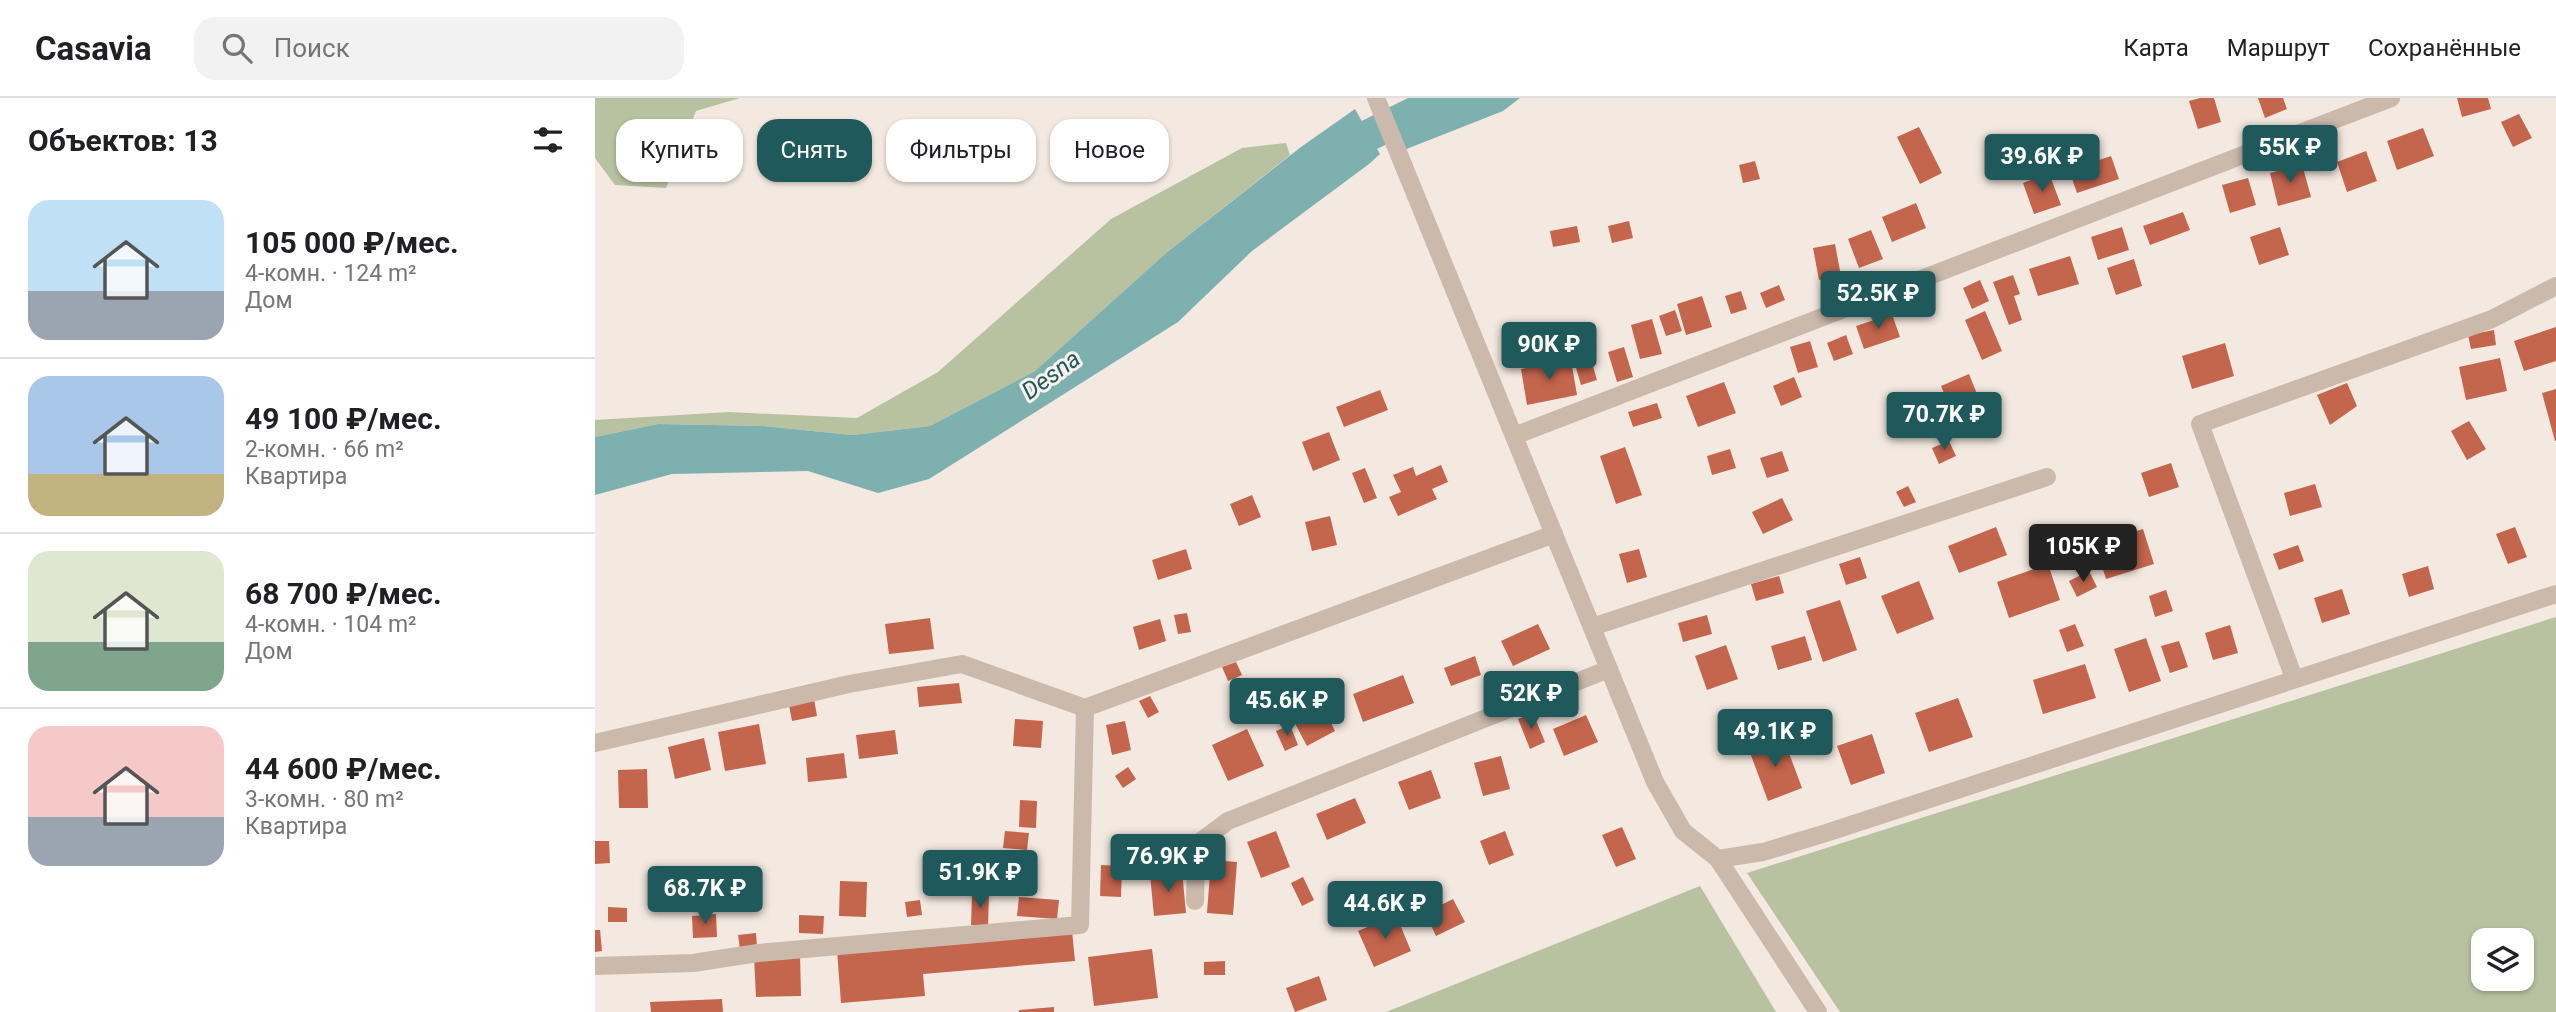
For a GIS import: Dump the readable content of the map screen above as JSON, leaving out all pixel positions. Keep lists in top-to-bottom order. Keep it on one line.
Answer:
{"water":["Desna"],"page":{"header":"Casavia","search":"Поиск","nav":["Карта","Маршрут","Сохранённые"],"heading":"Объектов: 13","chip":["Купить","Снять","Фильтры","Новое"],"price":["55K ₽","39.6K ₽","52.5K ₽","90K ₽","70.7K ₽","105K ₽","52K ₽","45.6K ₽","49.1K ₽","76.9K ₽","51.9K ₽","68.7K ₽","44.6K ₽"],"list":[{"name":"105 000 ₽/мес.","note":"4-комн. · 124 m² · Дом"},{"name":"49 100 ₽/мес.","note":"2-комн. · 66 m² · Квартира"},{"name":"68 700 ₽/мес.","note":"4-комн. · 104 m² · Дом"},{"name":"44 600 ₽/мес.","note":"3-комн. · 80 m² · Квартира"}]}}
